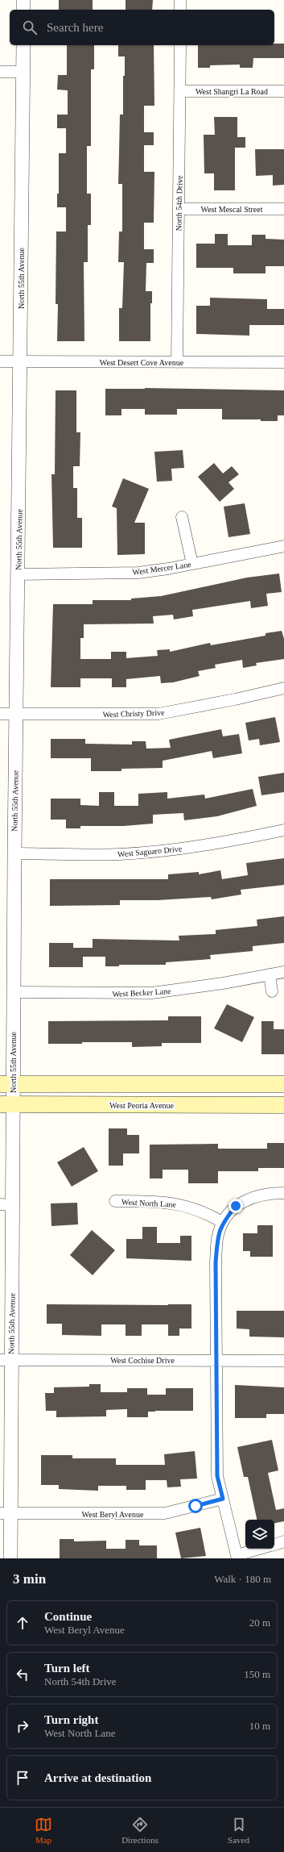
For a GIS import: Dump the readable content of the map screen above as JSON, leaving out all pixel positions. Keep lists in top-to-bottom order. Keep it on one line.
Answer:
{"streets":{"main road":["West Peoria Avenue"],"street":["West Shangri La Road","North 54th Drive","West Mescal Street","North 55th Avenue","West Desert Cove Avenue","West Mercer Lane","West Christy Drive","West Saguaro Drive","West Becker Lane","West North Lane","West Cochise Drive","West Beryl Avenue"]},"crossings":[["West Shangri La Road","North 54th Drive"],["North 54th Drive","West Mescal Street"],["North 54th Drive","West Desert Cove Avenue"],["North 55th Avenue","West Desert Cove Avenue"],["North 55th Avenue","West Mercer Lane"],["North 55th Avenue","West Christy Drive"],["North 55th Avenue","West Saguaro Drive"],["North 55th Avenue","West Becker Lane"],["North 55th Avenue","West Peoria Avenue"],["North 55th Avenue","West Cochise Drive"],["North 55th Avenue","West Beryl Avenue"]],"page":{"search":"Search here","heading":["3 min","Walk · 180 m"],"list":[["Continue","West Beryl Avenue","20 m"],["Turn left","North 54th Drive","150 m"],["Turn right","West North Lane","10 m"],"Arrive at destination"],"nav":["Map","Directions","Saved"]}}
